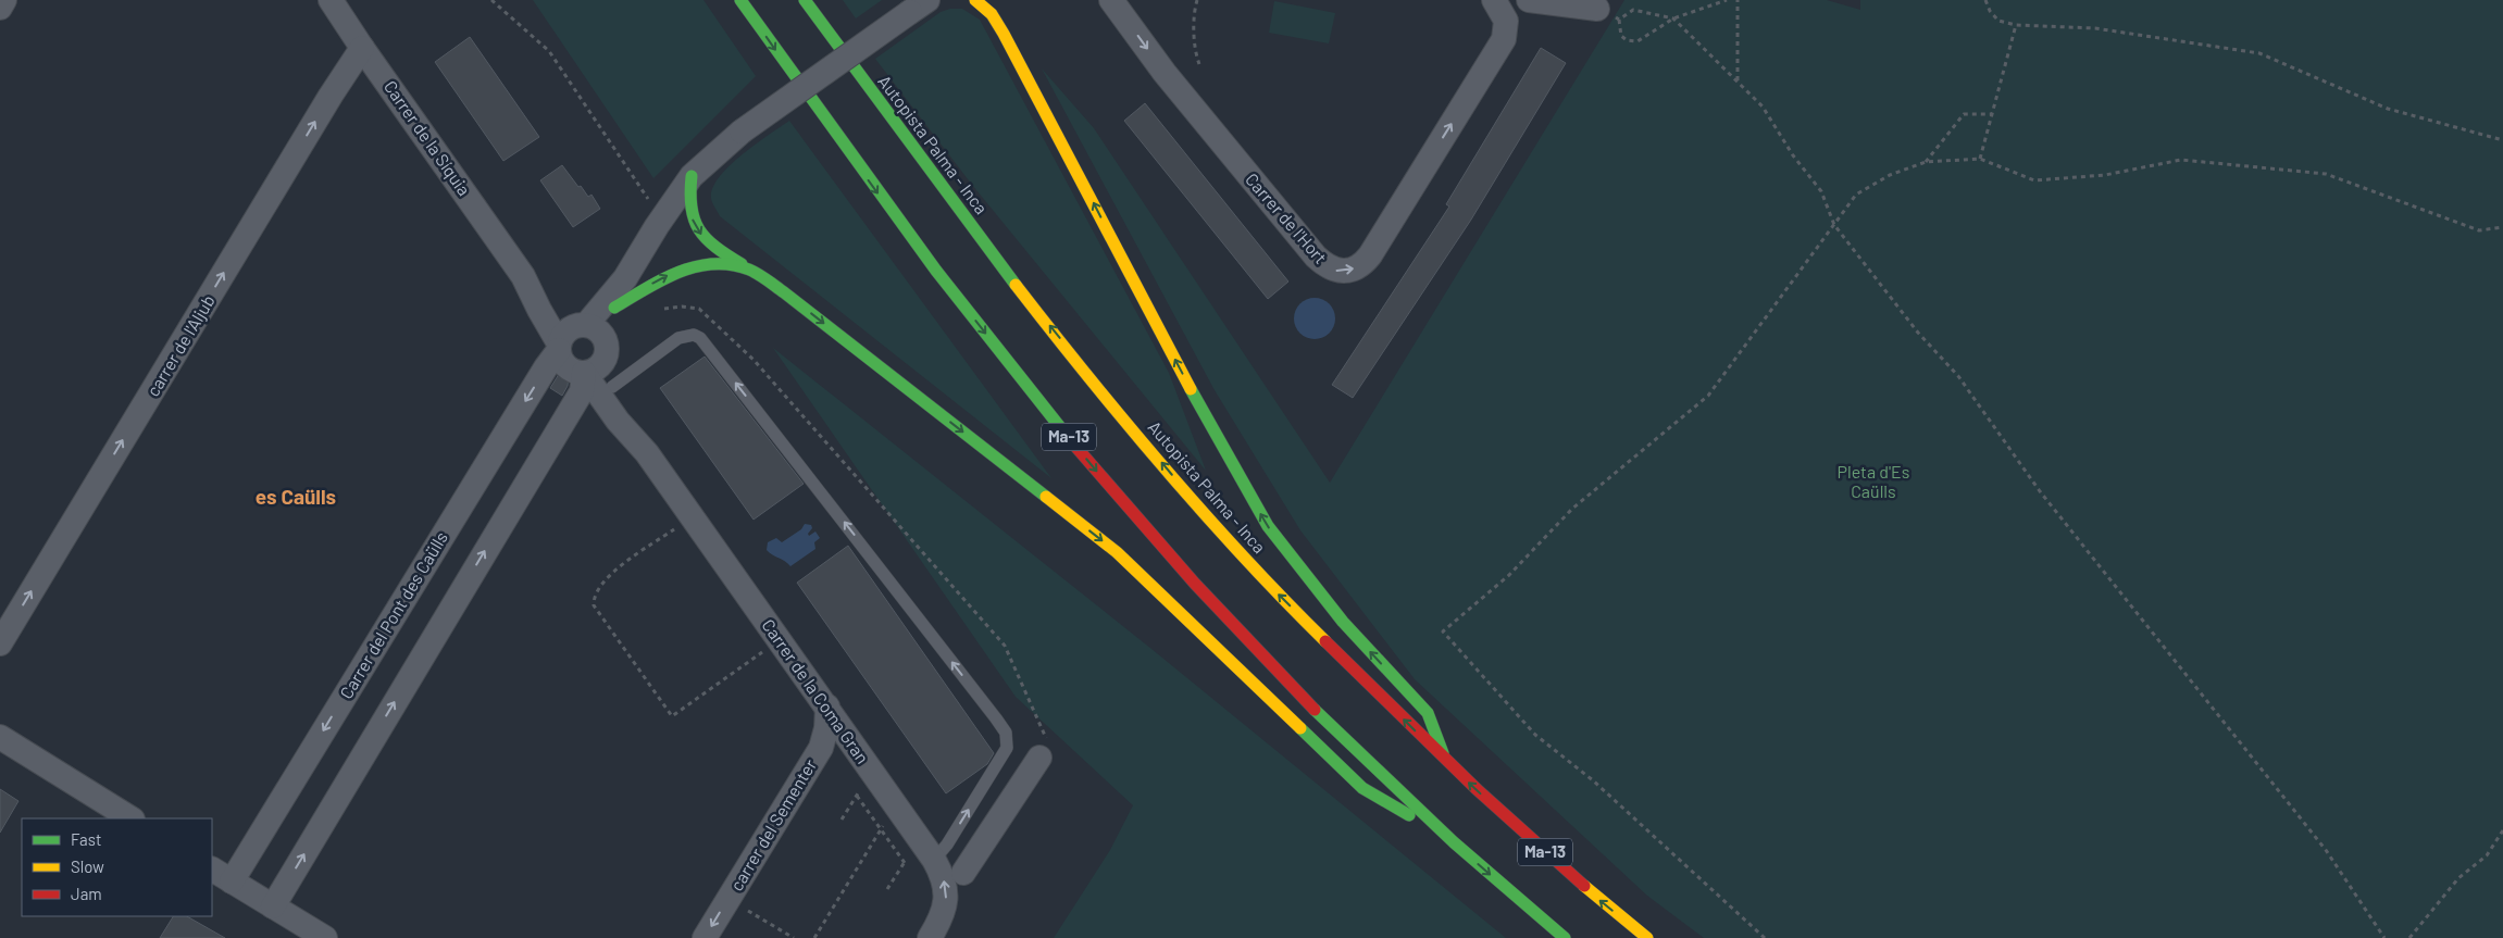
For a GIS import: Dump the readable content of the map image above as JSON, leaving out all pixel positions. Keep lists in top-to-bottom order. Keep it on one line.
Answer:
{"streets":{"highway":["Autopista Palma - Inca","Ma-13"],"street":["Carrer de la Síquia","Carrer de l'Hort","carrer de l'Aljub","Carrer del Pont des Caülls","Carrer de la Coma Gran","carrer del Sementer"]},"crossings":[["Carrer de la Síquia","carrer de l'Aljub"],["Carrer de la Síquia","Carrer del Pont des Caülls"],["Carrer de la Síquia","Carrer de la Coma Gran"],["Carrer del Pont des Caülls","Carrer de la Coma Gran"],["Carrer de la Coma Gran","carrer del Sementer"]],"one_way":["carrer de l'Aljub"],"districts":["es Caülls"],"parks":["Pleta d'Es Caülls"],"legend":["Fast","Slow","Jam"]}
